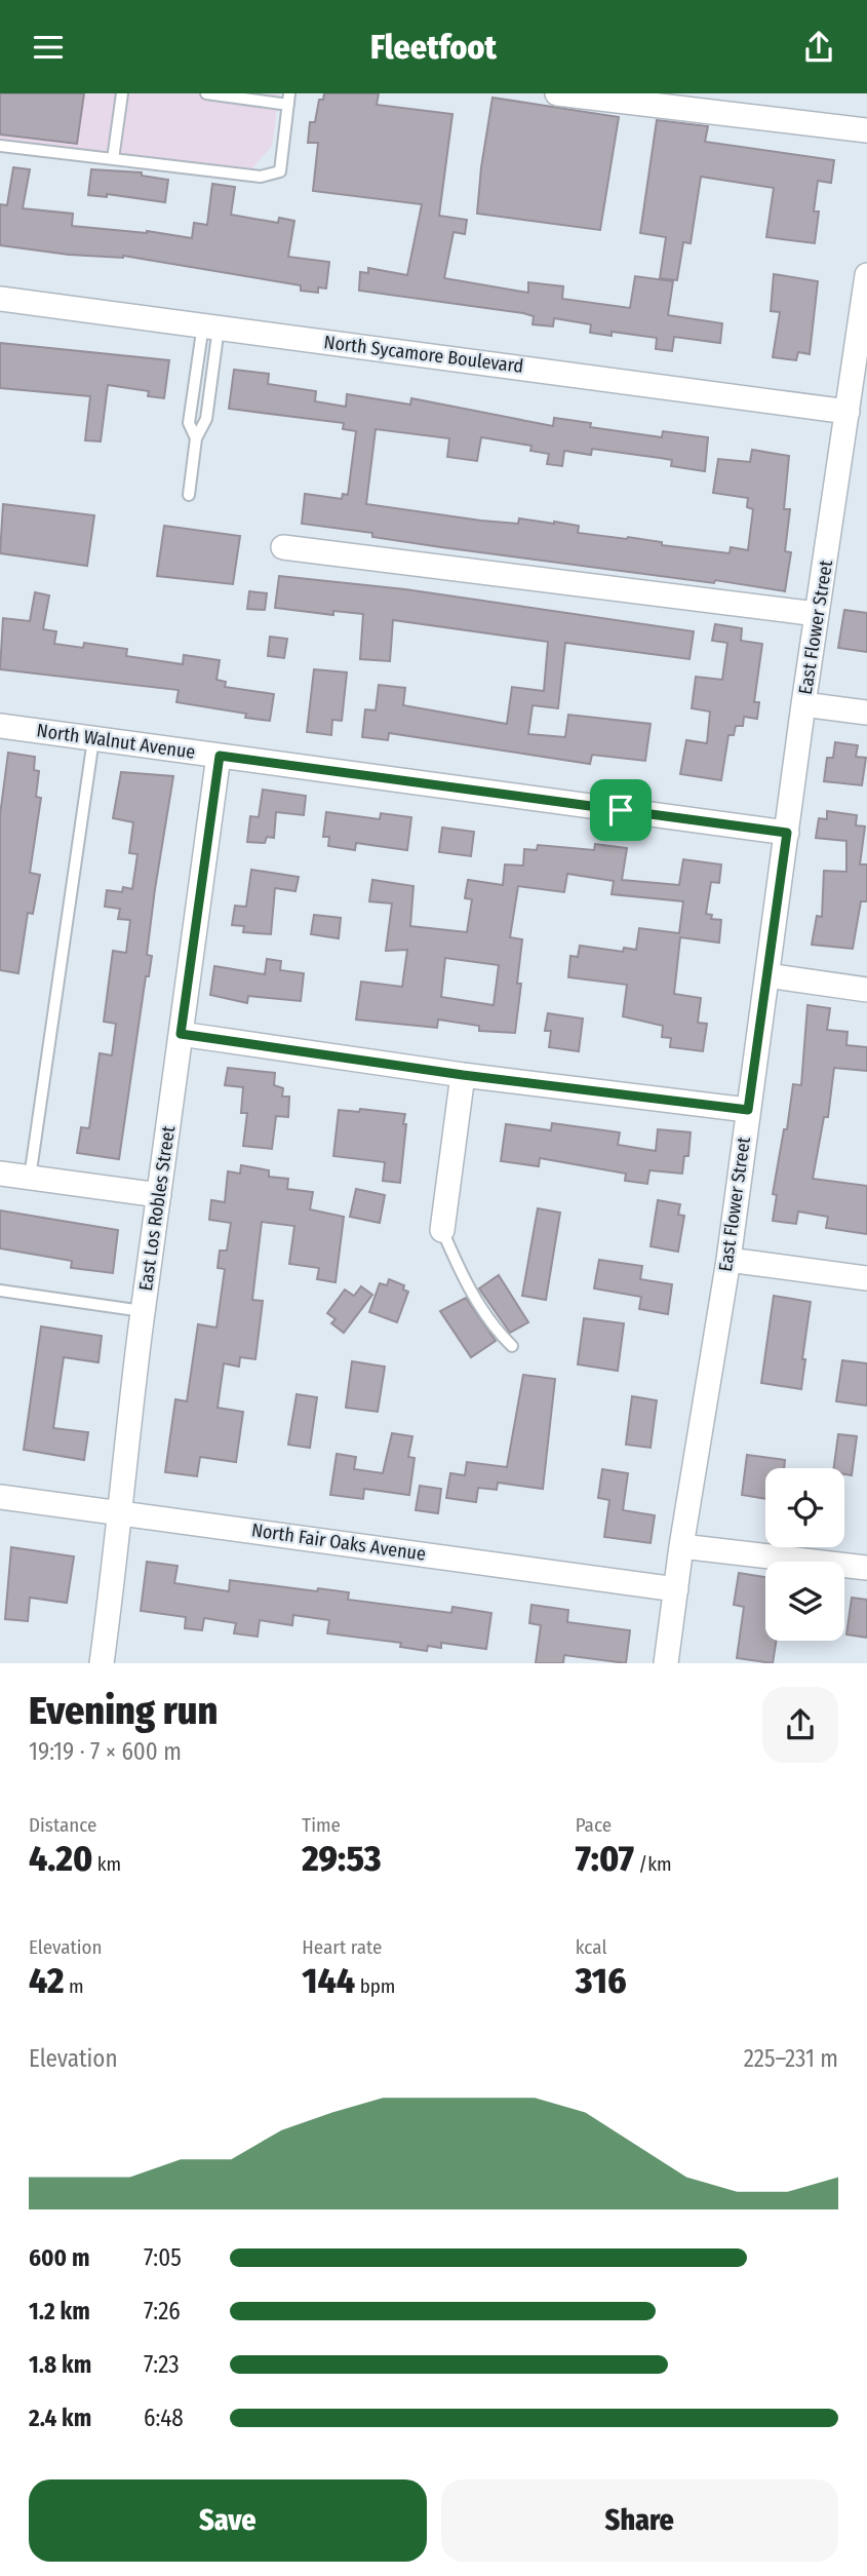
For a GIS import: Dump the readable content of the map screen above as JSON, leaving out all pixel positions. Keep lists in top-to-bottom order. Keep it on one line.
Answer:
{"streets":{"street":["North Sycamore Boulevard","East Flower Street","North Walnut Avenue","East Los Robles Street","North Fair Oaks Avenue"]},"crossings":[["North Sycamore Boulevard","East Flower Street"],["East Flower Street","North Walnut Avenue"],["East Flower Street","North Fair Oaks Avenue"],["North Walnut Avenue","East Los Robles Street"],["East Los Robles Street","North Fair Oaks Avenue"]],"page":{"header":"Fleetfoot","heading":["Evening run","19:19 · 7 × 600 m"],"stats":[["Distance","4.20 km"],["Time","29:53"],["Pace","7:07 /km"],["Elevation","42 m"],["Heart rate","144 bpm"],["kcal","316"]],"chart":["Elevation","225–231 m"],"list":[{"name":"600 m","note":"7:05"},{"name":"1.2 km","note":"7:26"},{"name":"1.8 km","note":"7:23"},{"name":"2.4 km","note":"6:48"}],"buttons":["Save","Share"]}}
